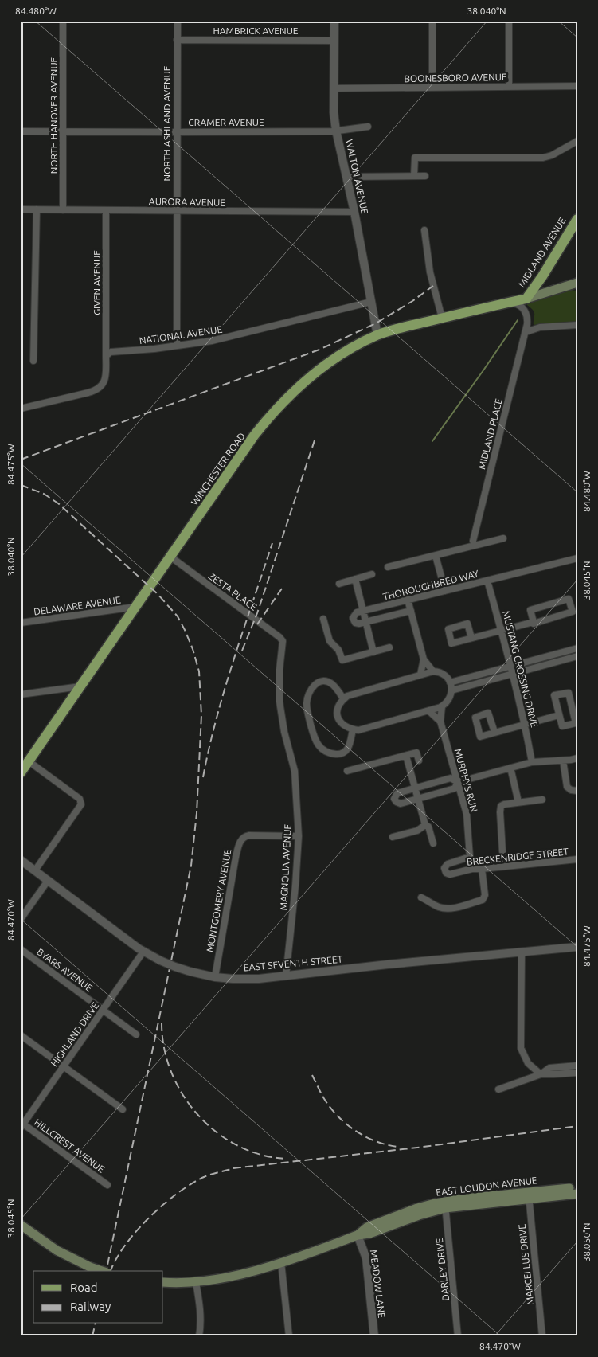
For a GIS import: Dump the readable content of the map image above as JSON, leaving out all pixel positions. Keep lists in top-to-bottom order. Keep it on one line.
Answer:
{"streets":{"main road":["MIDLAND AVENUE","WINCHESTER ROAD","EAST LOUDON AVENUE"],"street":["HAMBRICK AVENUE","BOONESBORO AVENUE","NORTH HANOVER AVENUE","CRAMER AVENUE","NORTH ASHLAND AVENUE","WALTON AVENUE","AURORA AVENUE","GIVEN AVENUE","NATIONAL AVENUE","MIDLAND PLACE","THOROUGHBRED WAY","ZESTA PLACE","DELAWARE AVENUE","MUSTANG CROSSING DRIVE","MURPHYS RUN","BRECKENRIDGE STREET","MAGNOLIA AVENUE","MONTGOMERY AVENUE","EAST SEVENTH STREET","BYARS AVENUE","HIGHLAND DRIVE","HILLCREST AVENUE","MARCELLUS DRIVE","DARLEY DRIVE","MEADOW LANE"]},"crossings":[["HAMBRICK AVENUE","NORTH ASHLAND AVENUE"],["HAMBRICK AVENUE","WALTON AVENUE"],["BOONESBORO AVENUE","WALTON AVENUE"],["NORTH HANOVER AVENUE","CRAMER AVENUE"],["NORTH HANOVER AVENUE","AURORA AVENUE"],["CRAMER AVENUE","NORTH ASHLAND AVENUE"],["CRAMER AVENUE","WALTON AVENUE"],["NORTH ASHLAND AVENUE","AURORA AVENUE"],["NORTH ASHLAND AVENUE","NATIONAL AVENUE"],["WALTON AVENUE","AURORA AVENUE"],["WALTON AVENUE","NATIONAL AVENUE"],["WALTON AVENUE","WINCHESTER ROAD"],["AURORA AVENUE","GIVEN AVENUE"],["MIDLAND AVENUE","WINCHESTER ROAD"],["GIVEN AVENUE","NATIONAL AVENUE"],["MIDLAND PLACE","WINCHESTER ROAD"],["WINCHESTER ROAD","ZESTA PLACE"],["WINCHESTER ROAD","DELAWARE AVENUE"],["THOROUGHBRED WAY","MUSTANG CROSSING DRIVE"],["ZESTA PLACE","MAGNOLIA AVENUE"],["MURPHYS RUN","BRECKENRIDGE STREET"],["MAGNOLIA AVENUE","MONTGOMERY AVENUE"],["MAGNOLIA AVENUE","EAST SEVENTH STREET"],["MONTGOMERY AVENUE","EAST SEVENTH STREET"],["EAST SEVENTH STREET","HIGHLAND DRIVE"],["BYARS AVENUE","HIGHLAND DRIVE"],["HIGHLAND DRIVE","HILLCREST AVENUE"],["EAST LOUDON AVENUE","MARCELLUS DRIVE"],["EAST LOUDON AVENUE","DARLEY DRIVE"],["EAST LOUDON AVENUE","MEADOW LANE"]],"legend":["Road","Railway"],"coordinates":["84.480°W","38.040°N","84.475°W","38.045°N","84.470°W","38.050°N"]}
